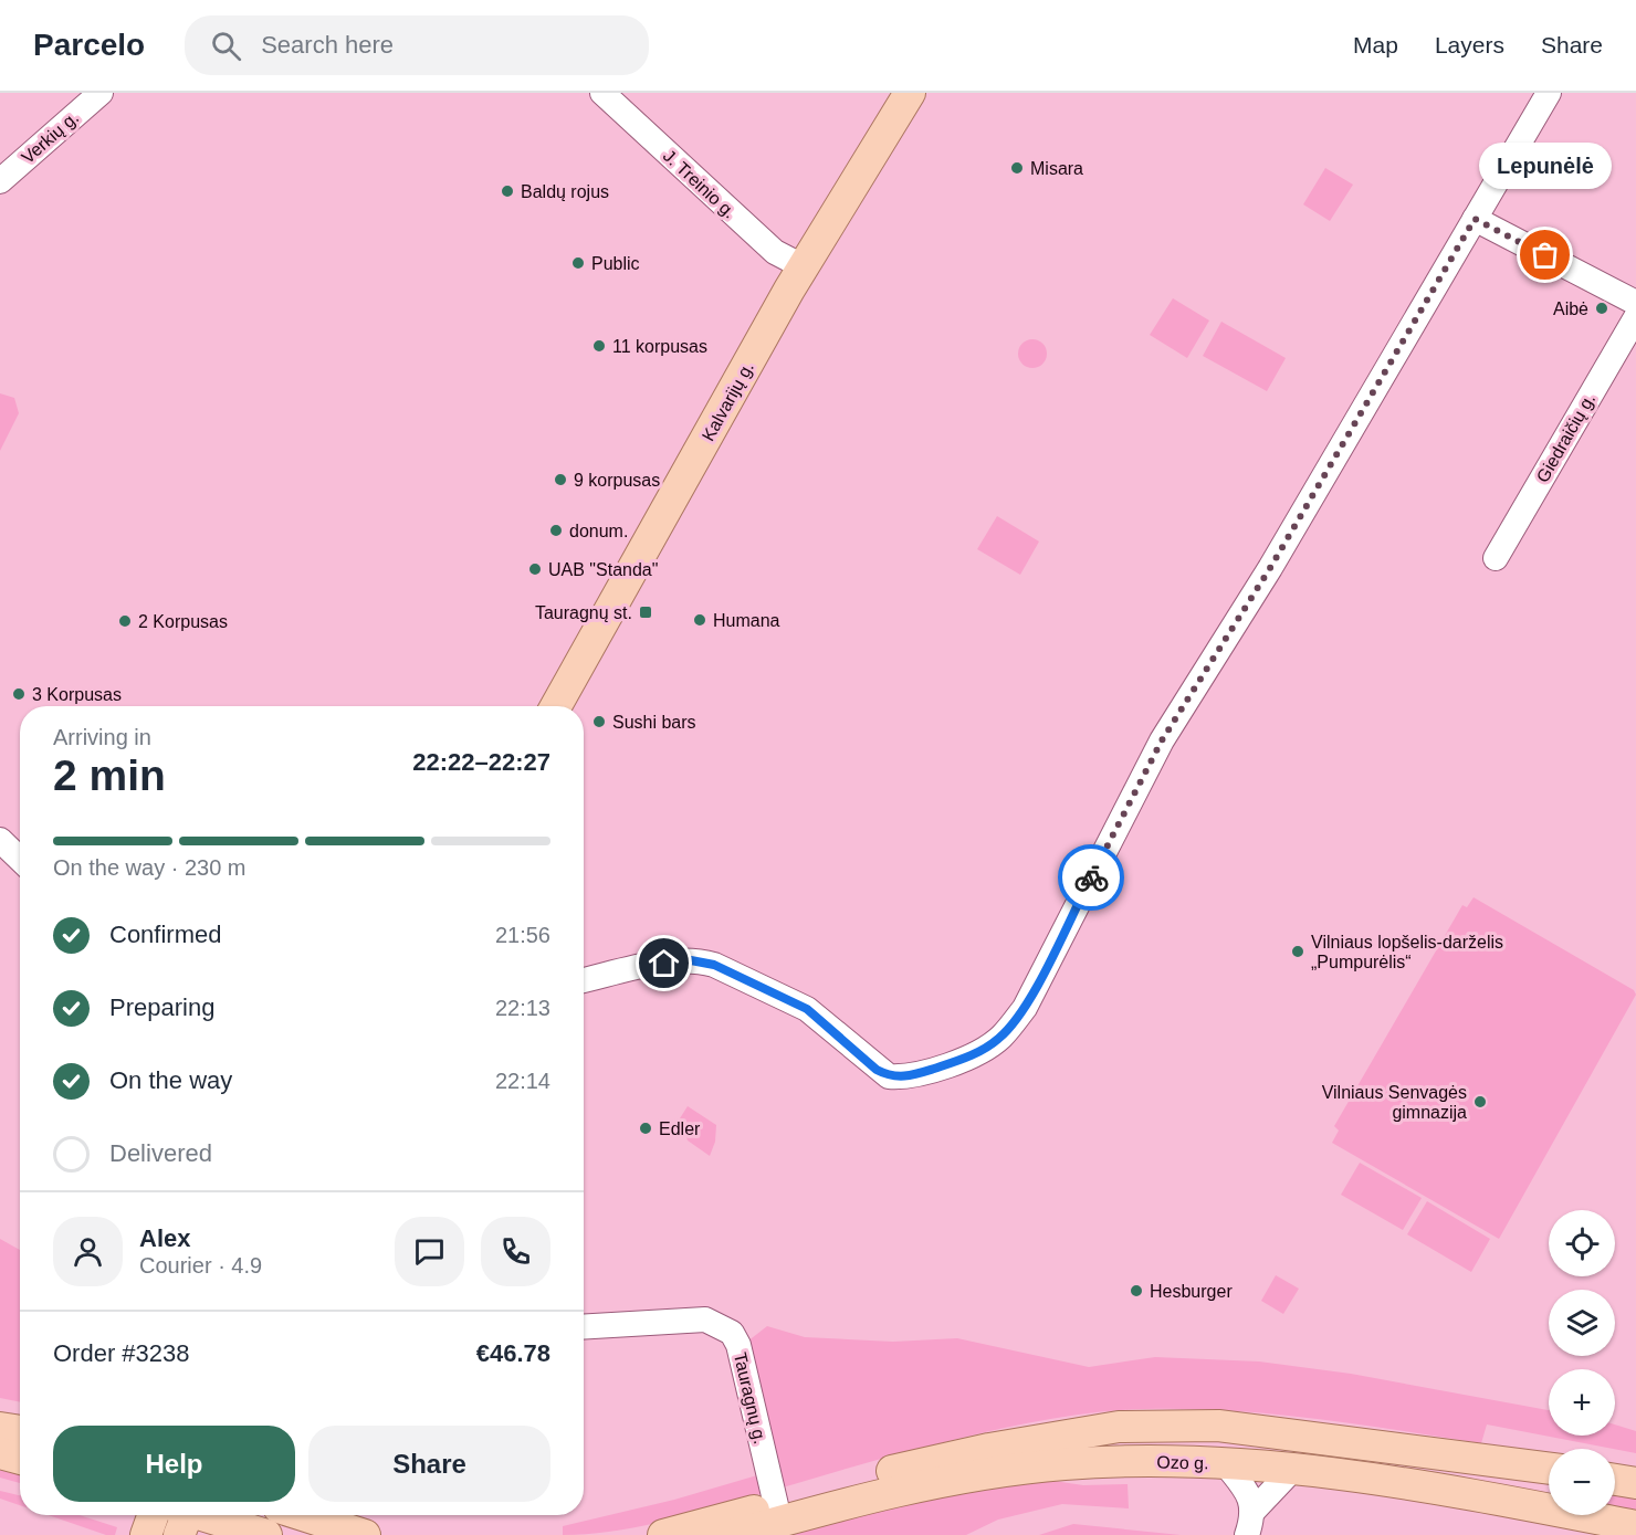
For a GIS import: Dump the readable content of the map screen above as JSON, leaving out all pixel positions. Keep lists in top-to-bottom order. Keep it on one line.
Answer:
{"streets":{"main road":["Kalvarijų g.","Ozo g."],"street":["Verkių g.","J. Treinio g.","Giedraičių g.","Tauragnų g."]},"crossings":[["J. Treinio g.","Kalvarijų g."],["Tauragnų g.","Ozo g."]],"places":{"other":["Misara","Baldų rojus","Lepunėlė","Public","Aibė","11 korpusas","9 korpusas","donum.","UAB \"Standa\"","Humana","2 Korpusas","3 Korpusas","Sushi bars","Vilniaus lopšelis-darželis „Pumpurėlis“","Vilniaus Senvagės gimnazija","Edler","Hesburger"],"transit":["Tauragnų st."]},"page":{"header":"Parcelo","search":"Search here","nav":["Map","Layers","Share"],"bubble":"Lepunėlė","heading":["2 min","Arriving in","22:22–22:27"],"panel":["Alex","Courier · 4.9","Order #3238","€46.78"],"bar":"On the way · 230 m","list":[["Confirmed","21:56"],["Preparing","22:13"],["On the way","22:14"],"Delivered"],"map_buttons":["+","−"],"buttons":["Help","Share"]}}
